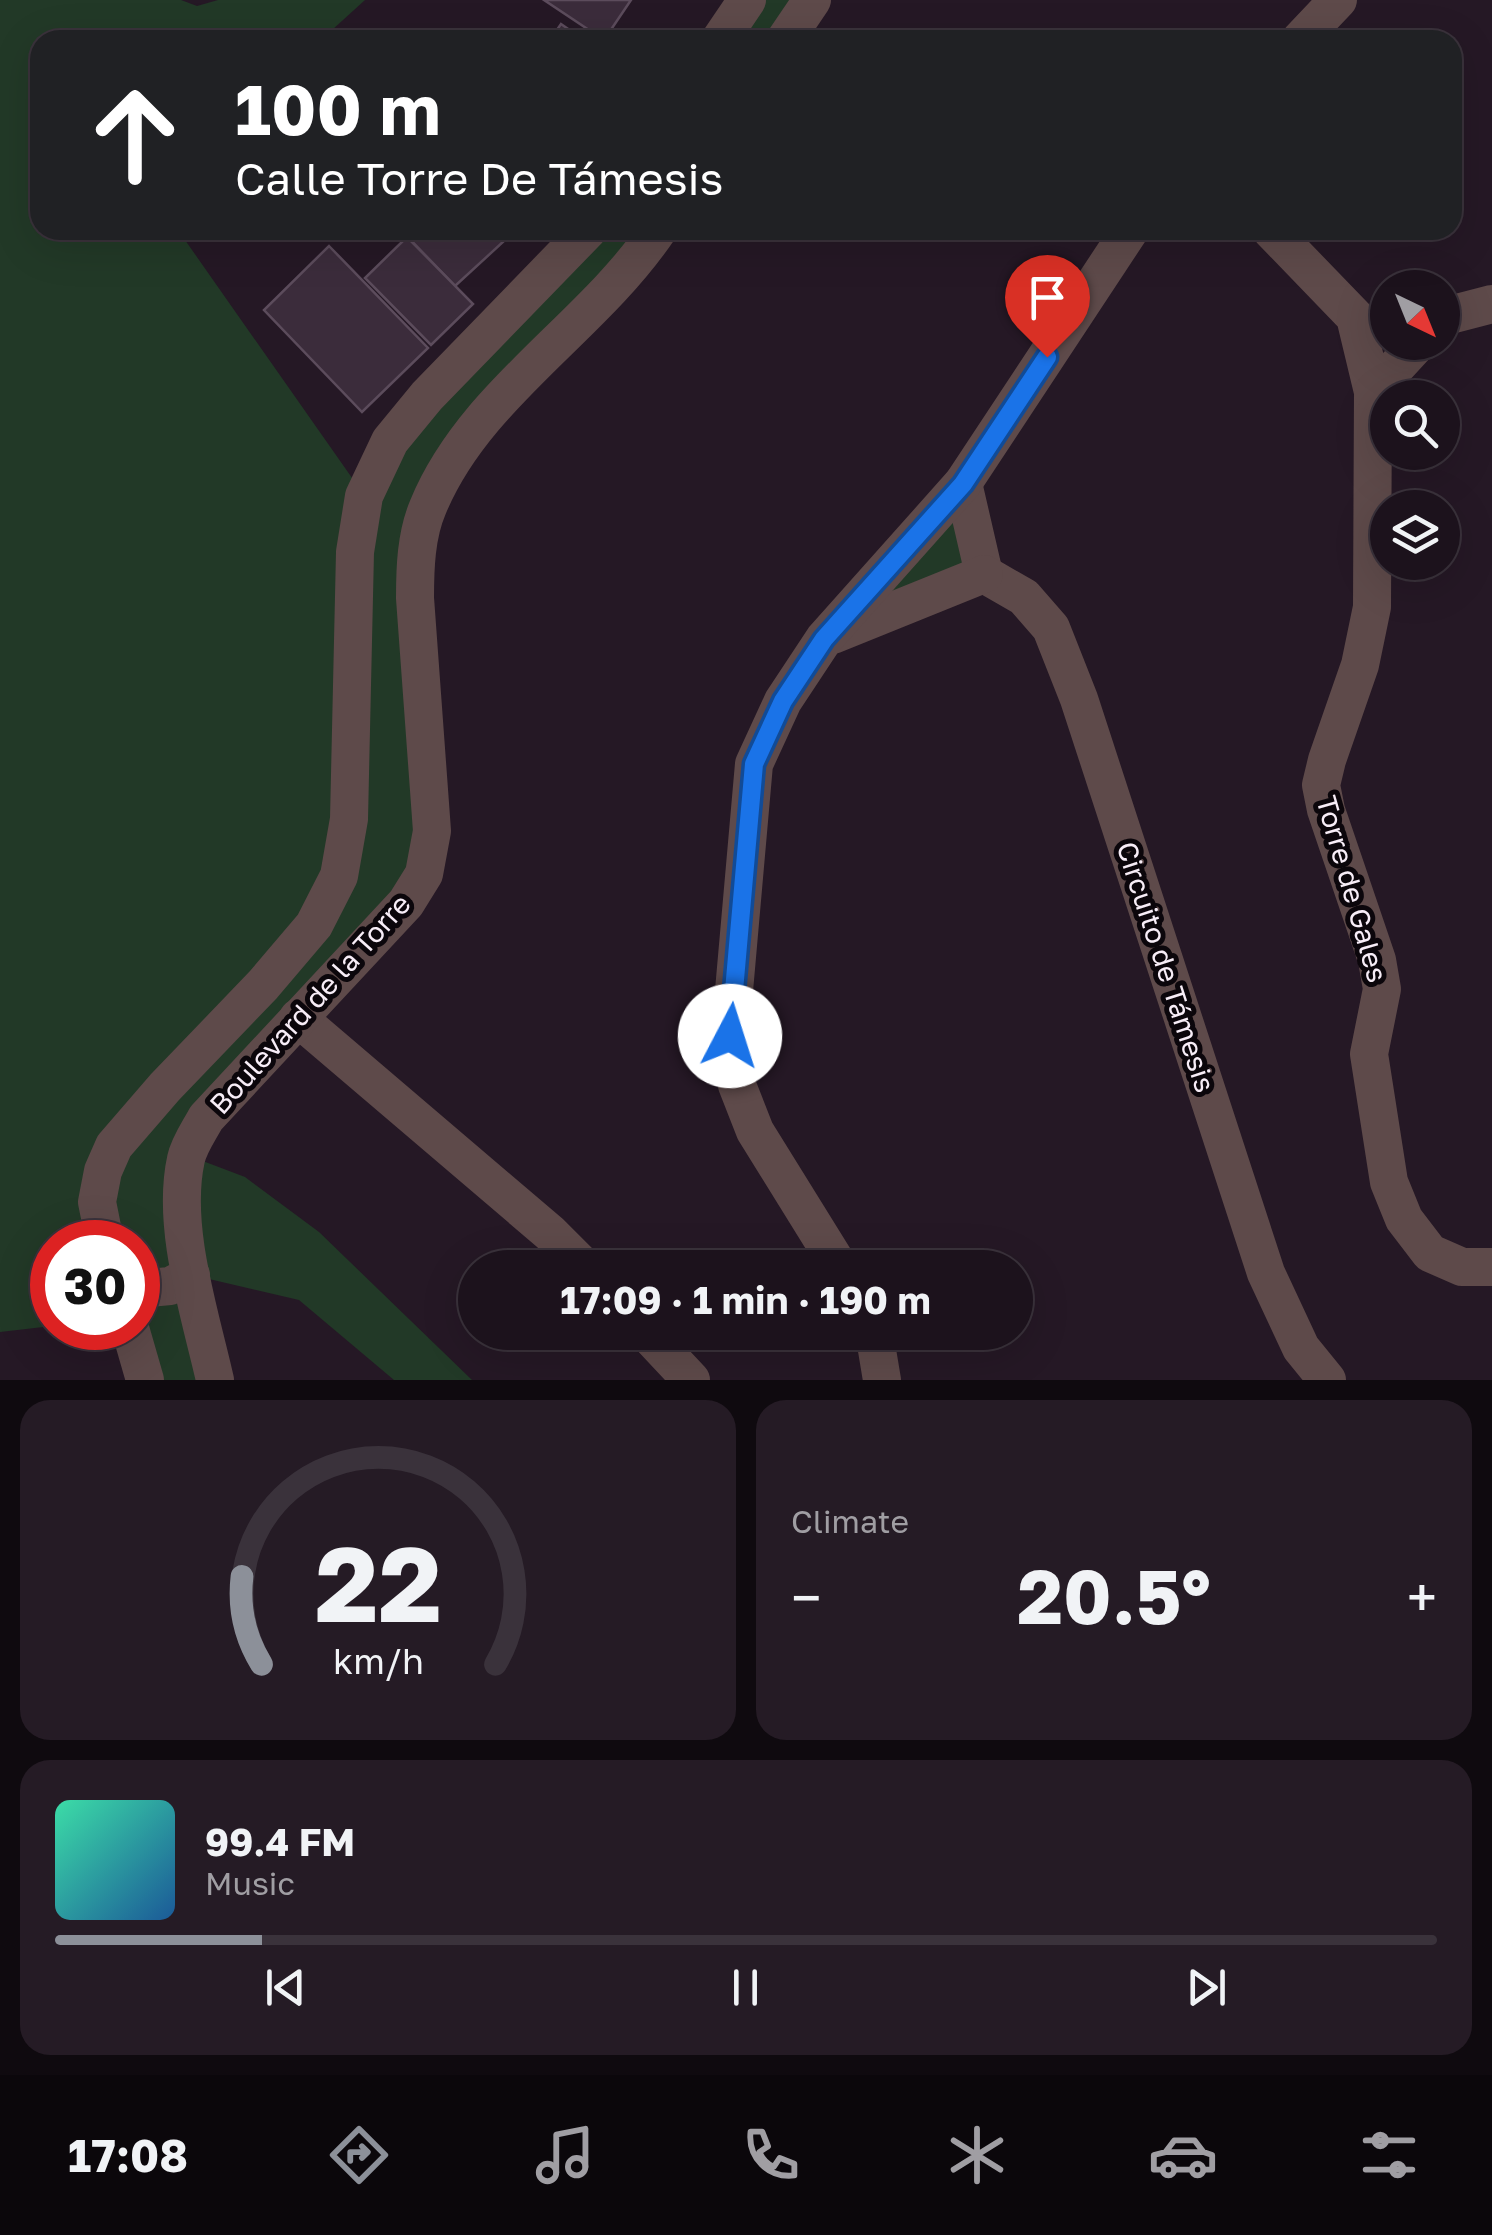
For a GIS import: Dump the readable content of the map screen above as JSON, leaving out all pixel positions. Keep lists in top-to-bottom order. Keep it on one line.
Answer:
{"streets":{"street":["Torre de Gales","Circuito de Támesis","Boulevard de la Torre"]},"north":"bottom right","page":{"turn":["100 m","Calle Torre De Támesis"],"limit":"30","trip":"17:09 · 1 min · 190 m","tile":"Climate","heat":["−","20.5°","+"],"song":["99.4 FM","Music"],"tabs":"17:08","gauge":["22","km/h"]}}
